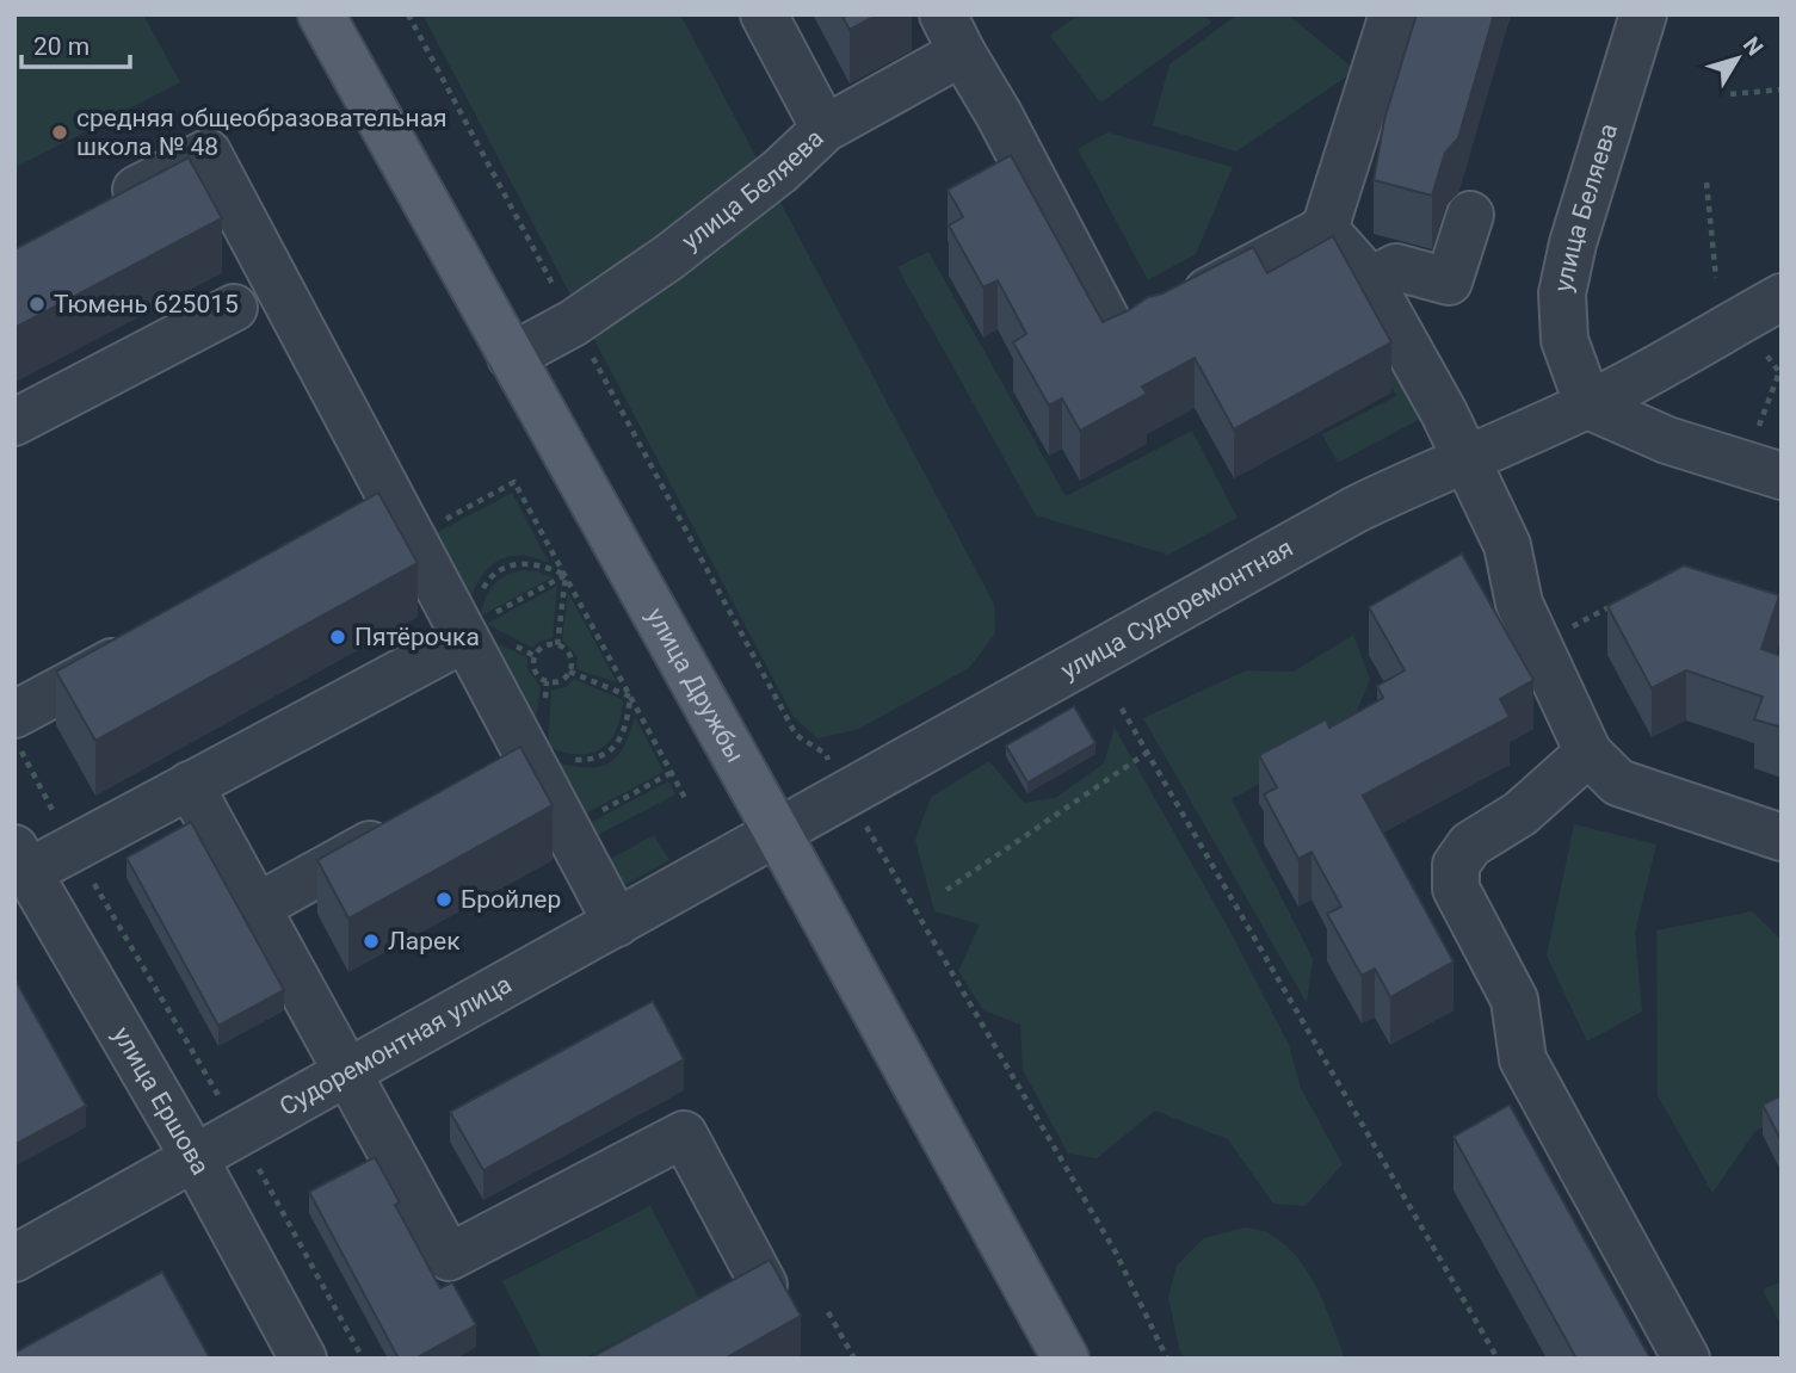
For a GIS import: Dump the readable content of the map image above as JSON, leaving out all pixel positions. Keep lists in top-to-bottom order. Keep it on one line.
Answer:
{"streets":{"main road":["улица Дружбы"],"street":["улица Беляева","улица Судоремонтная","Судоремонтная улица","улица Ершова"]},"crossings":[["улица Беляева","улица Судоремонтная"],["улица Беляева","улица Дружбы"],["улица Судоремонтная","улица Дружбы"],["улица Судоремонтная","Судоремонтная улица"],["улица Дружбы","Судоремонтная улица"],["Судоремонтная улица","улица Ершова"]],"places":["средняя общеобразовательная школа № 48","Тюмень 625015","Пятёрочка","Бройлер","Ларек"],"scale_bar":"20 m","north":"top right"}
